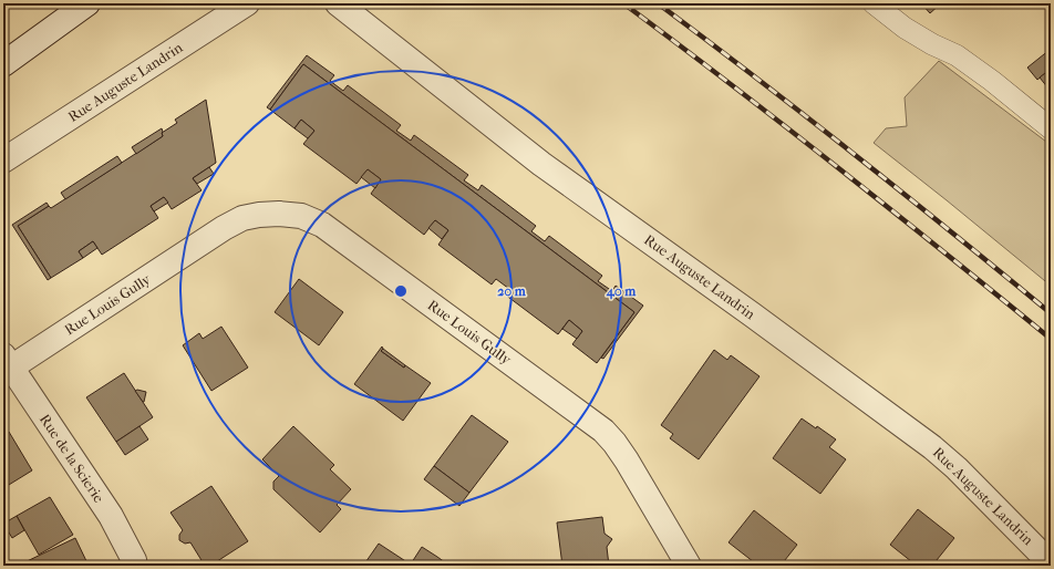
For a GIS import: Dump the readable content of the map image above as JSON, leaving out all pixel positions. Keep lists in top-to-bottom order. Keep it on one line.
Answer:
{"streets":{"street":["Rue Auguste Landrin","Rue Louis Gully","Rue de la Scierie"]},"crossings":[["Rue Louis Gully","Rue de la Scierie"]],"rings":["20 m","40 m"]}
